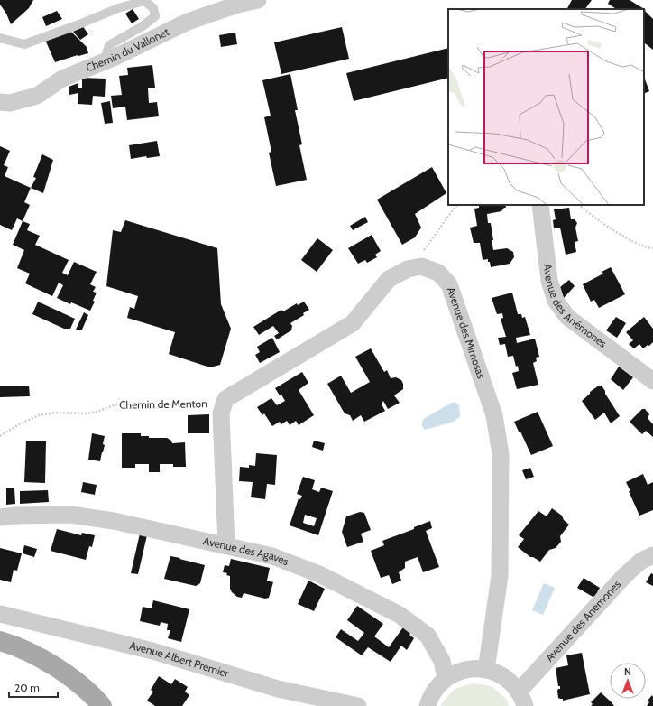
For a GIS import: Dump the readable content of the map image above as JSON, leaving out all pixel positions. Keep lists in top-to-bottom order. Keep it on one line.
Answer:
{"streets":{"street":["Chemin du Vallonet","Avenue des Anémones","Avenue des Mimosas","Avenue des Agaves","Avenue Albert Premier"],"path":["Chemin de Menton"]},"scale_bar":"20 m","north":"top"}
